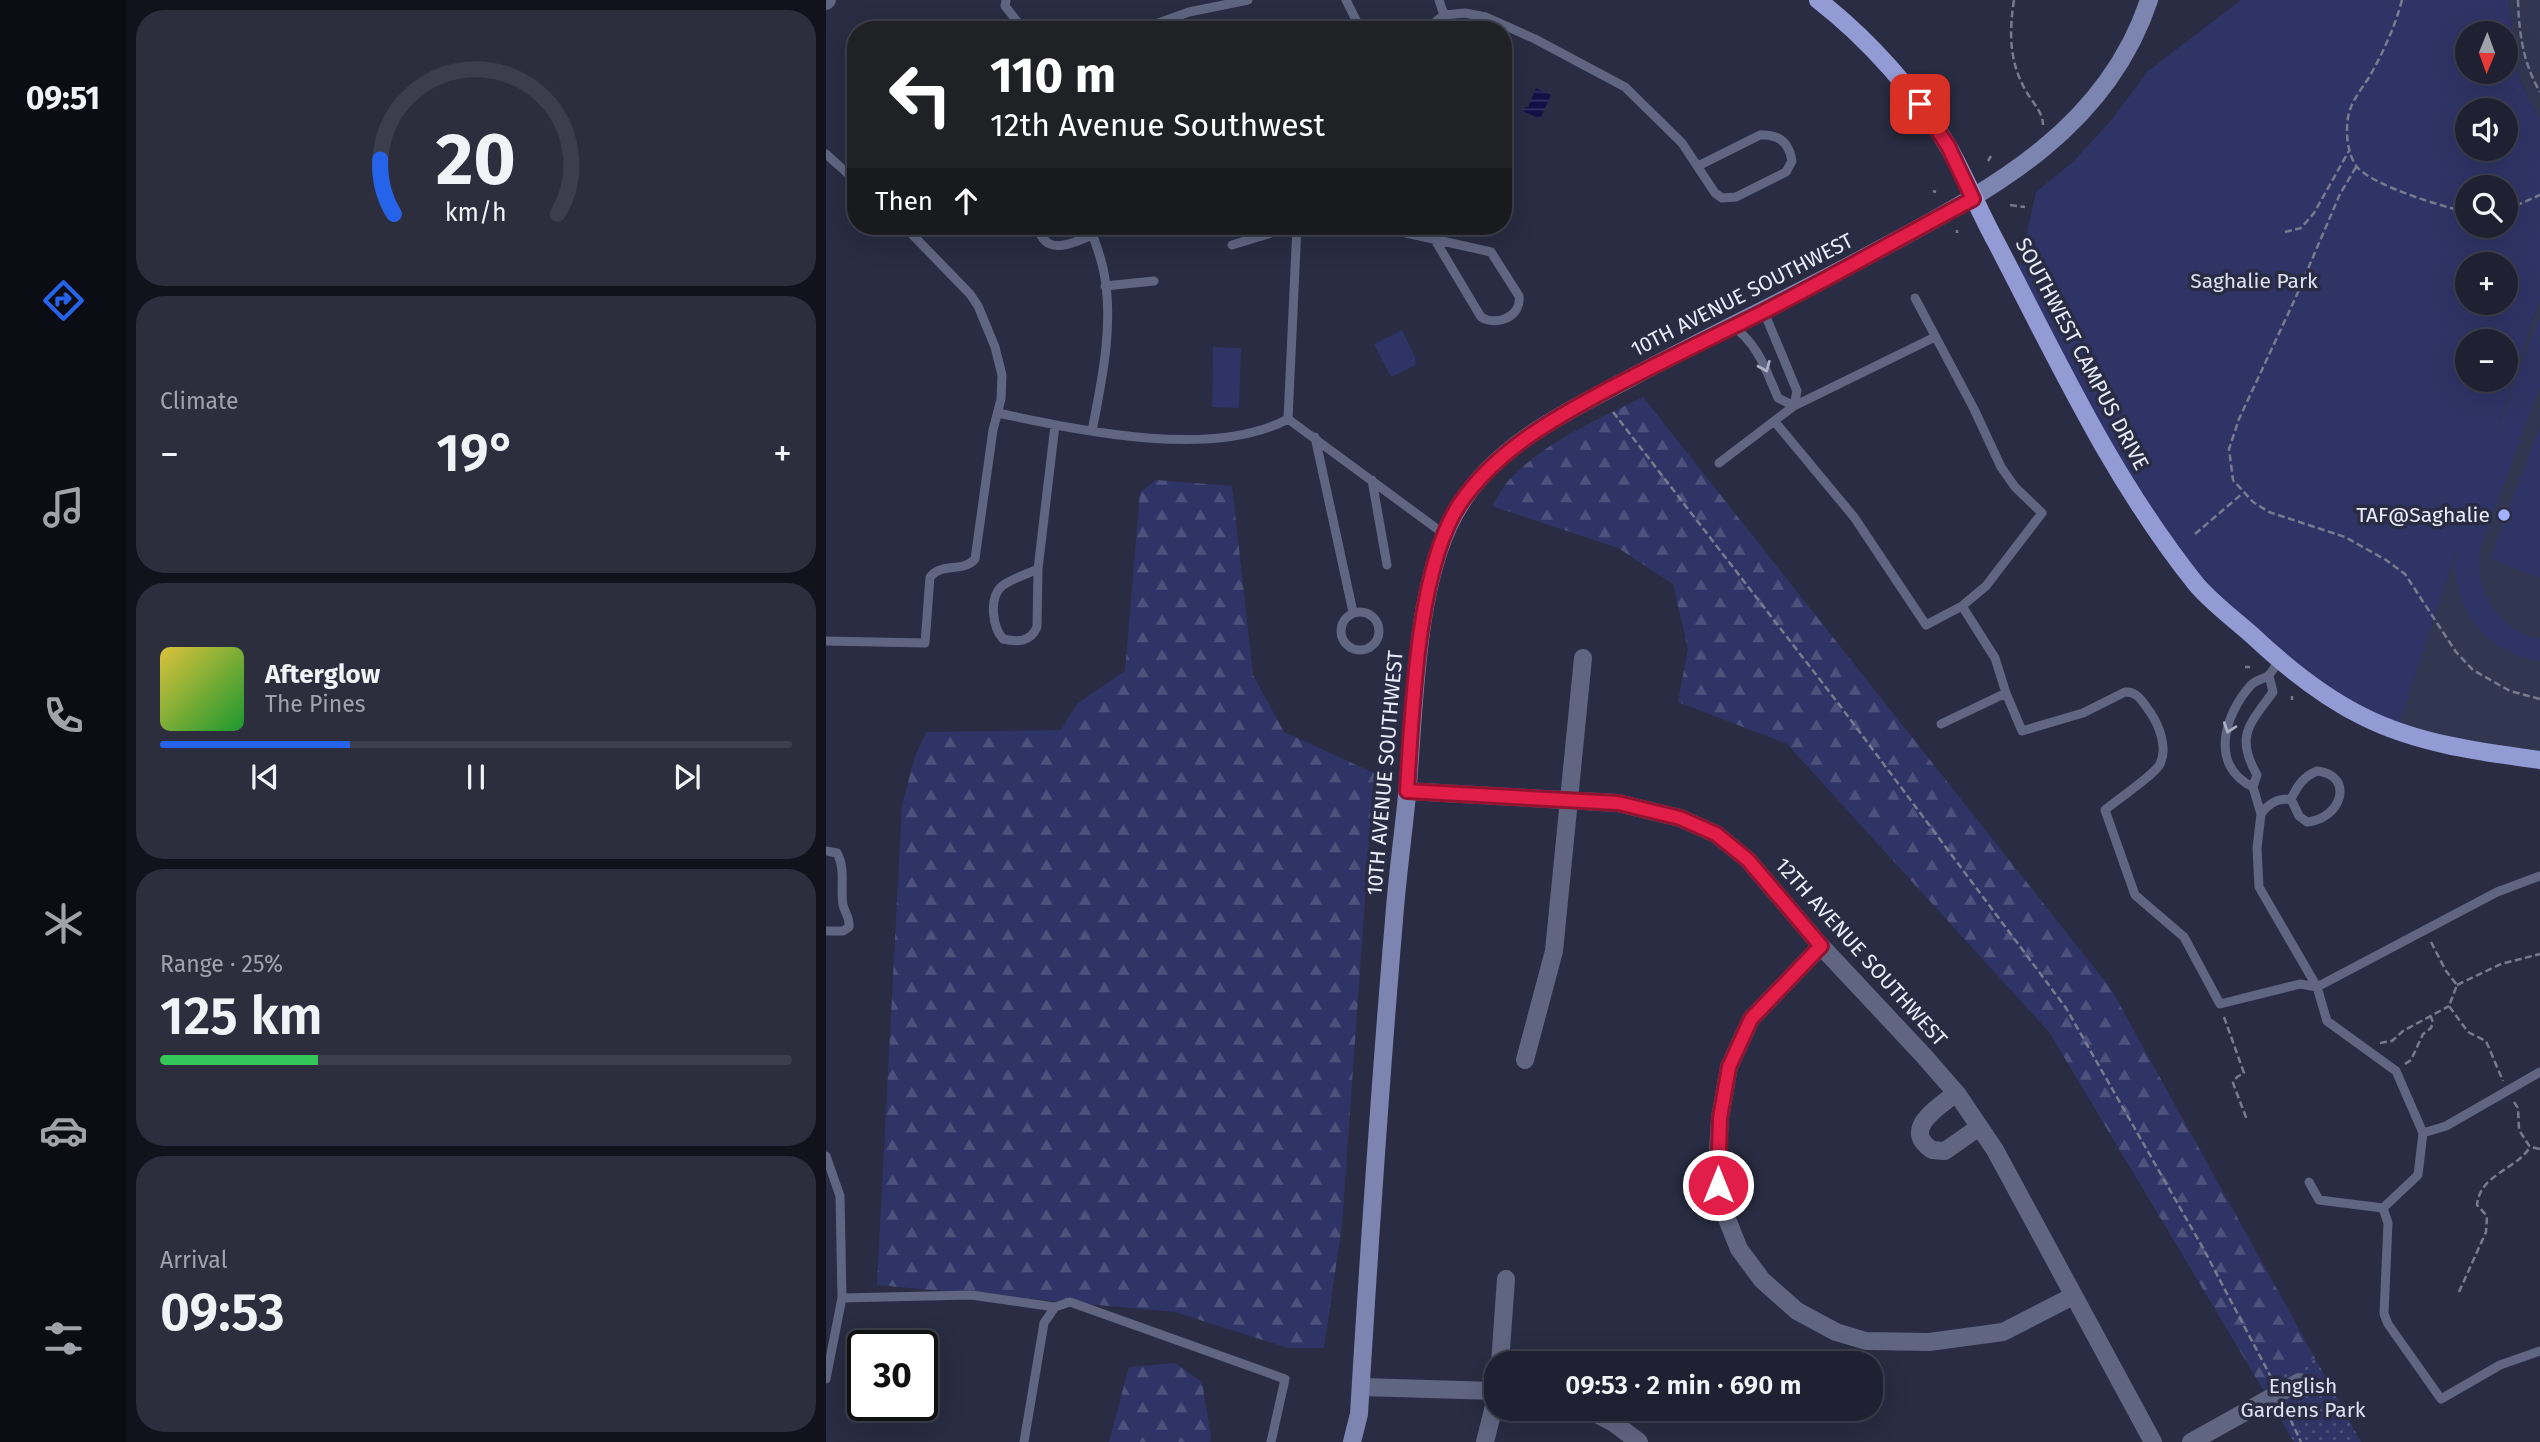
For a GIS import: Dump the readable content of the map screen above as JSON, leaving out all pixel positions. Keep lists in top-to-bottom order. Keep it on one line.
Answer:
{"streets":{"main road":["SOUTHWEST CAMPUS DRIVE"],"street":["10TH AVENUE SOUTHWEST","12TH AVENUE SOUTHWEST"]},"crossings":[["10TH AVENUE SOUTHWEST","SOUTHWEST CAMPUS DRIVE"],["10TH AVENUE SOUTHWEST","12TH AVENUE SOUTHWEST"]],"parks":["Saghalie Park","English Gardens Park"],"places":["TAF@Saghalie"],"north":"bottom","page":{"tabs":"09:51","map_buttons":["+","−"],"turn":["110 m","12th Avenue Southwest"],"then":"Then","tile":["Climate",["Range · 25%","125 km"],["Arrival","09:53"]],"heat":["−","19°","+"],"song":["Afterglow","The Pines"],"limit":"30","trip":"09:53 · 2 min · 690 m","gauge":["20","km/h"]}}
